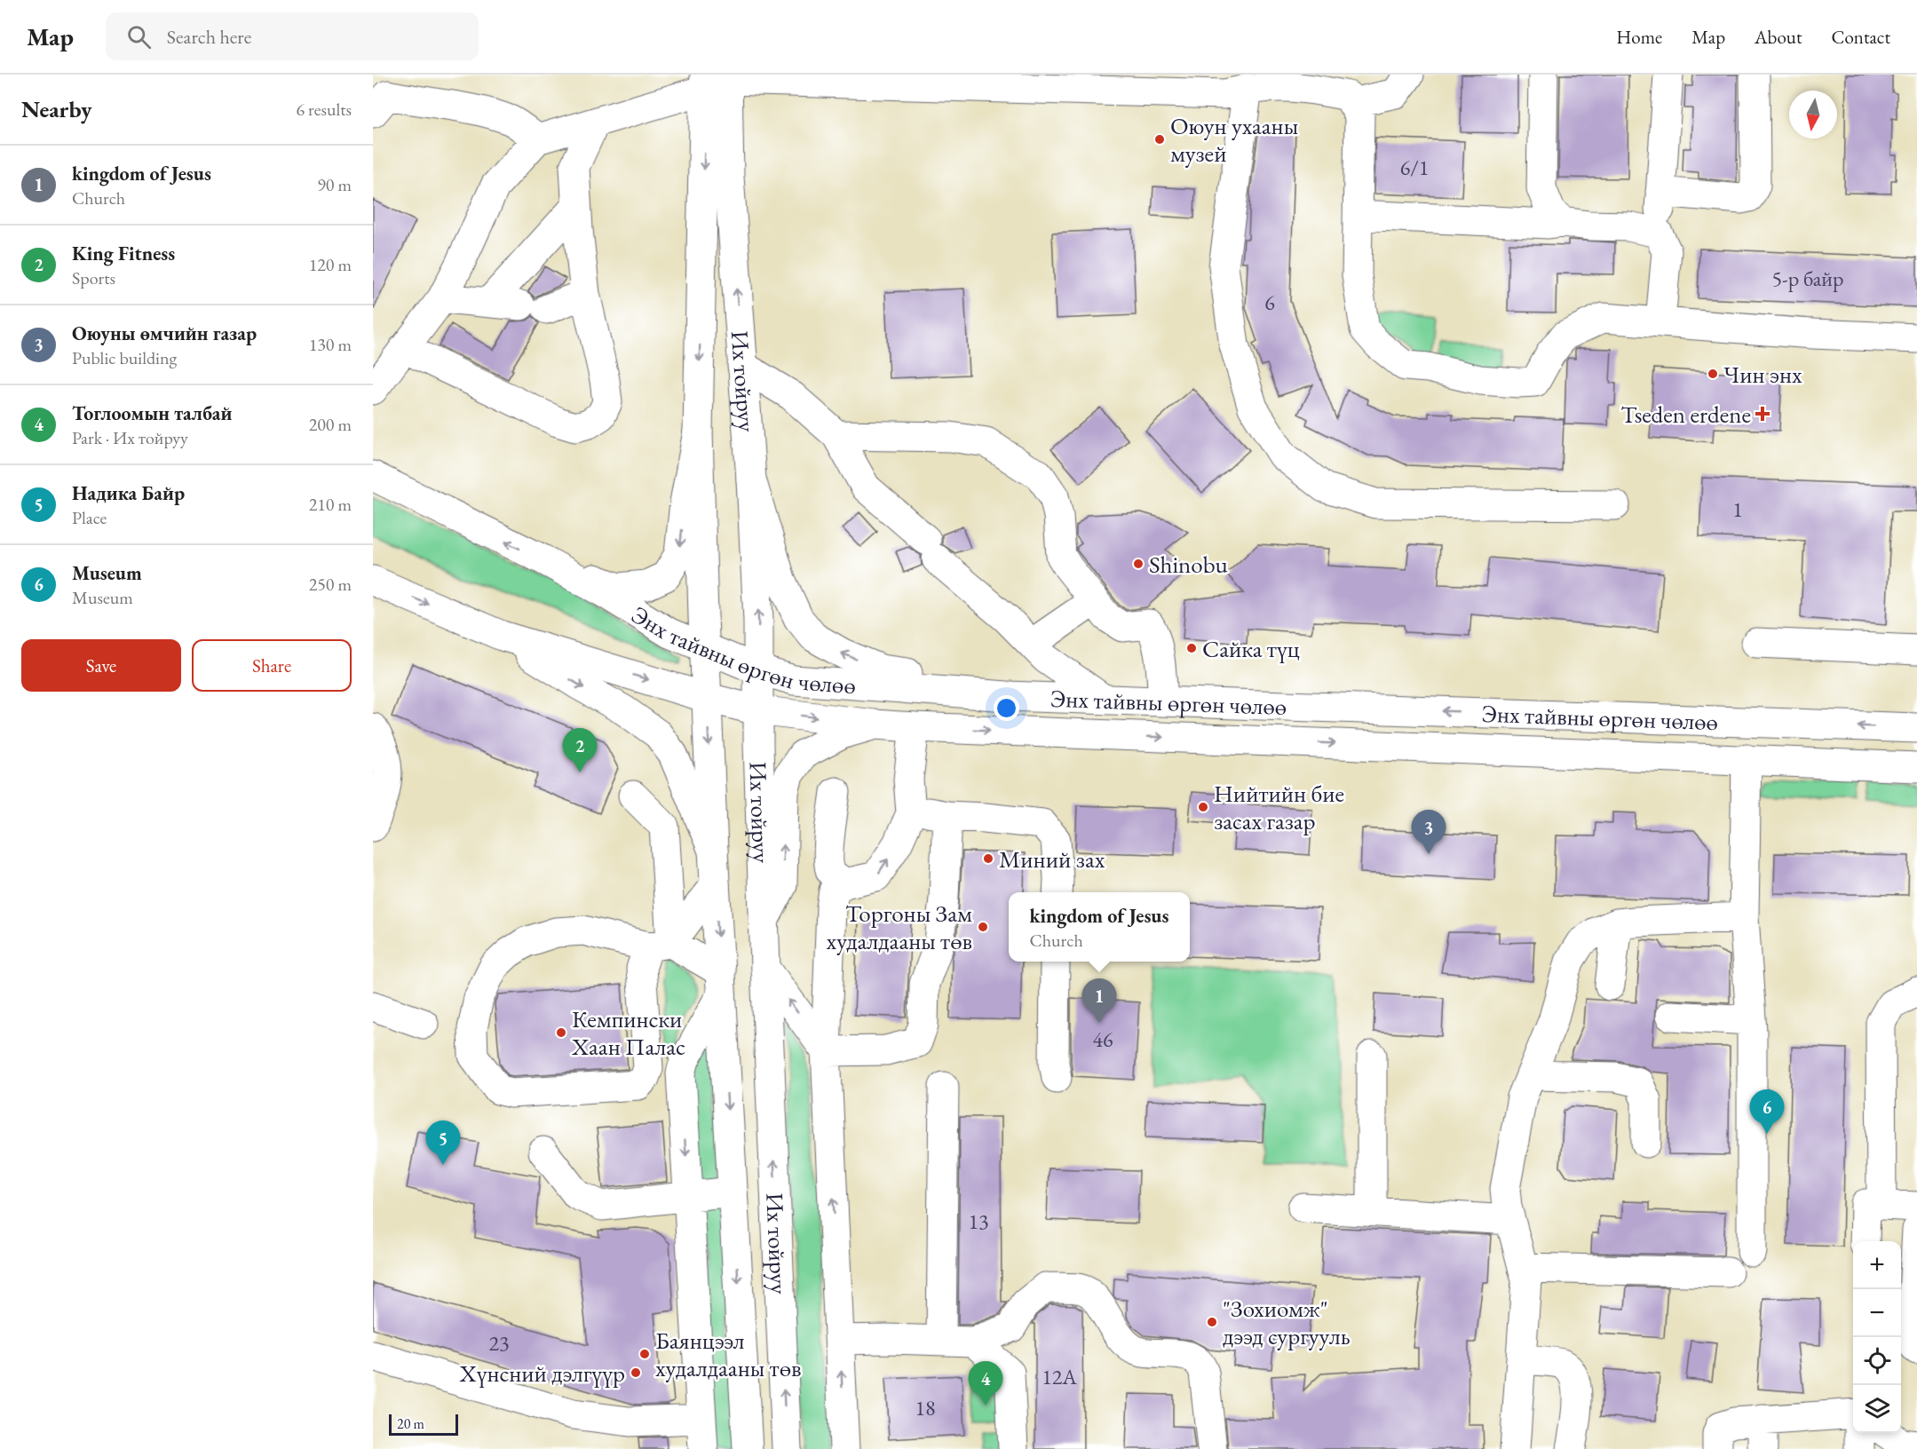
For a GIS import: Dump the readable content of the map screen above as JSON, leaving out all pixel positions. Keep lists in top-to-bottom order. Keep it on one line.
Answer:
{"streets":{"main road":["Их тойруу","Энх тайвны өргөн чөлөө"]},"crossings":[["Их тойруу","Энх тайвны өргөн чөлөө"]],"places":{"other":["Оюун ухааны музей","Чин энх","Shinobu","Сайка түц","Нийтийн бие засах газар","Миний зах","Торгоны Зам худалдааны төв","Кемпински Хаан Палас","\"Зохиомж\" дээд сургууль","Баянцээл худалдааны төв","Хүнсний дэлгүүр"],"health":["Tseden erdene"]},"house_numbers":["6/1","5-р байр","6","1","46","13","23","12А","18"],"scale_bar":"20 m","north":"bottom","page":{"header":"Map","search":"Search here","nav":["Home","Map","About","Contact"],"heading":["Nearby","6 results"],"list":[{"mark":"1","name":"kingdom of Jesus","note":"Church","value":"90 m"},{"mark":"2","name":"King Fitness","note":"Sports","value":"120 m"},{"mark":"3","name":"Оюуны өмчийн газар","note":"Public building","value":"130 m"},{"mark":"4","name":"Тоглоомын талбай","note":"Park · Их тойруу","value":"200 m"},{"mark":"5","name":"Надика Байр","note":"Place","value":"210 m"},{"mark":"6","name":"Museum","note":"Museum","value":"250 m"}],"buttons":["Save","Share"],"pins":["2","3","1","6","5","4"],"popup":["kingdom of Jesus","Church"],"map_buttons":["+","−"],"scale":"20 m"}}
